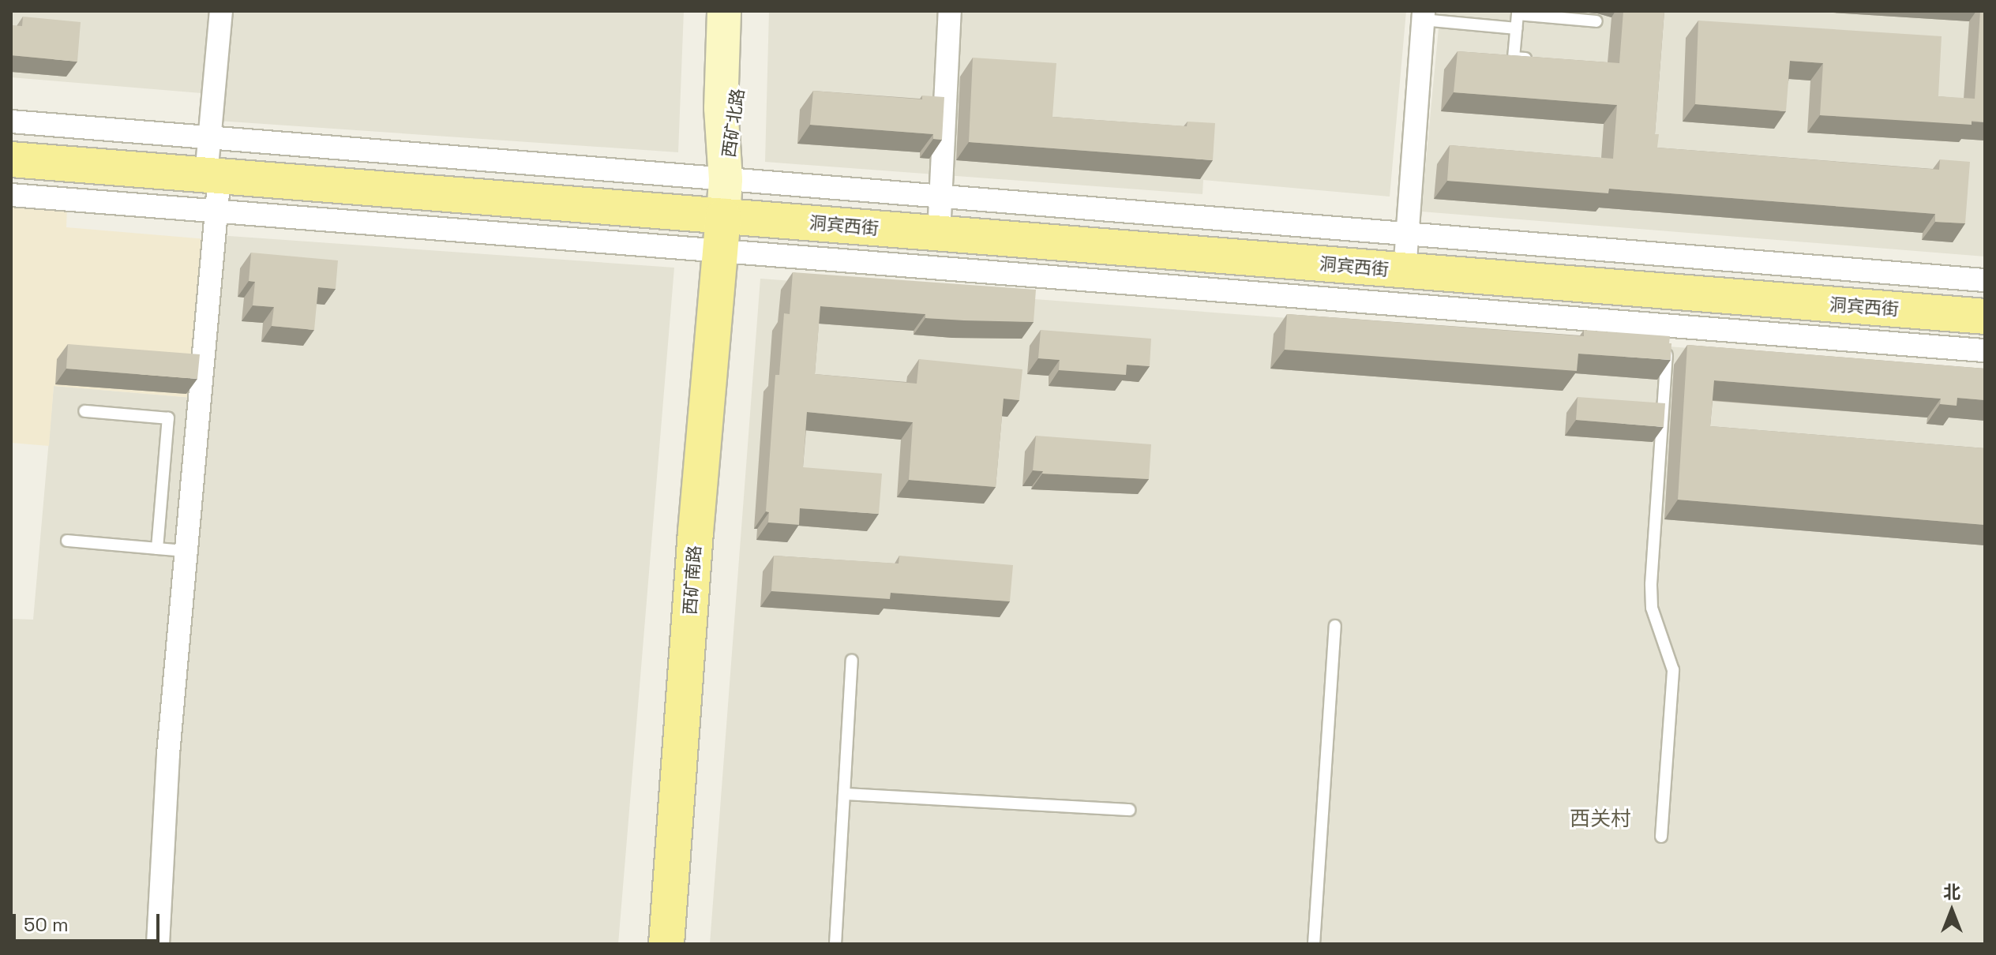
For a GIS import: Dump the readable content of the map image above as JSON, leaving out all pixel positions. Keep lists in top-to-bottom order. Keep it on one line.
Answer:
{"streets":{"main road":["西矿北路","洞宾西街","西矿南路"]},"crossings":[["洞宾西街","西矿南路"]],"districts":["西关村"],"scale_bar":"50 m","north":"top"}
